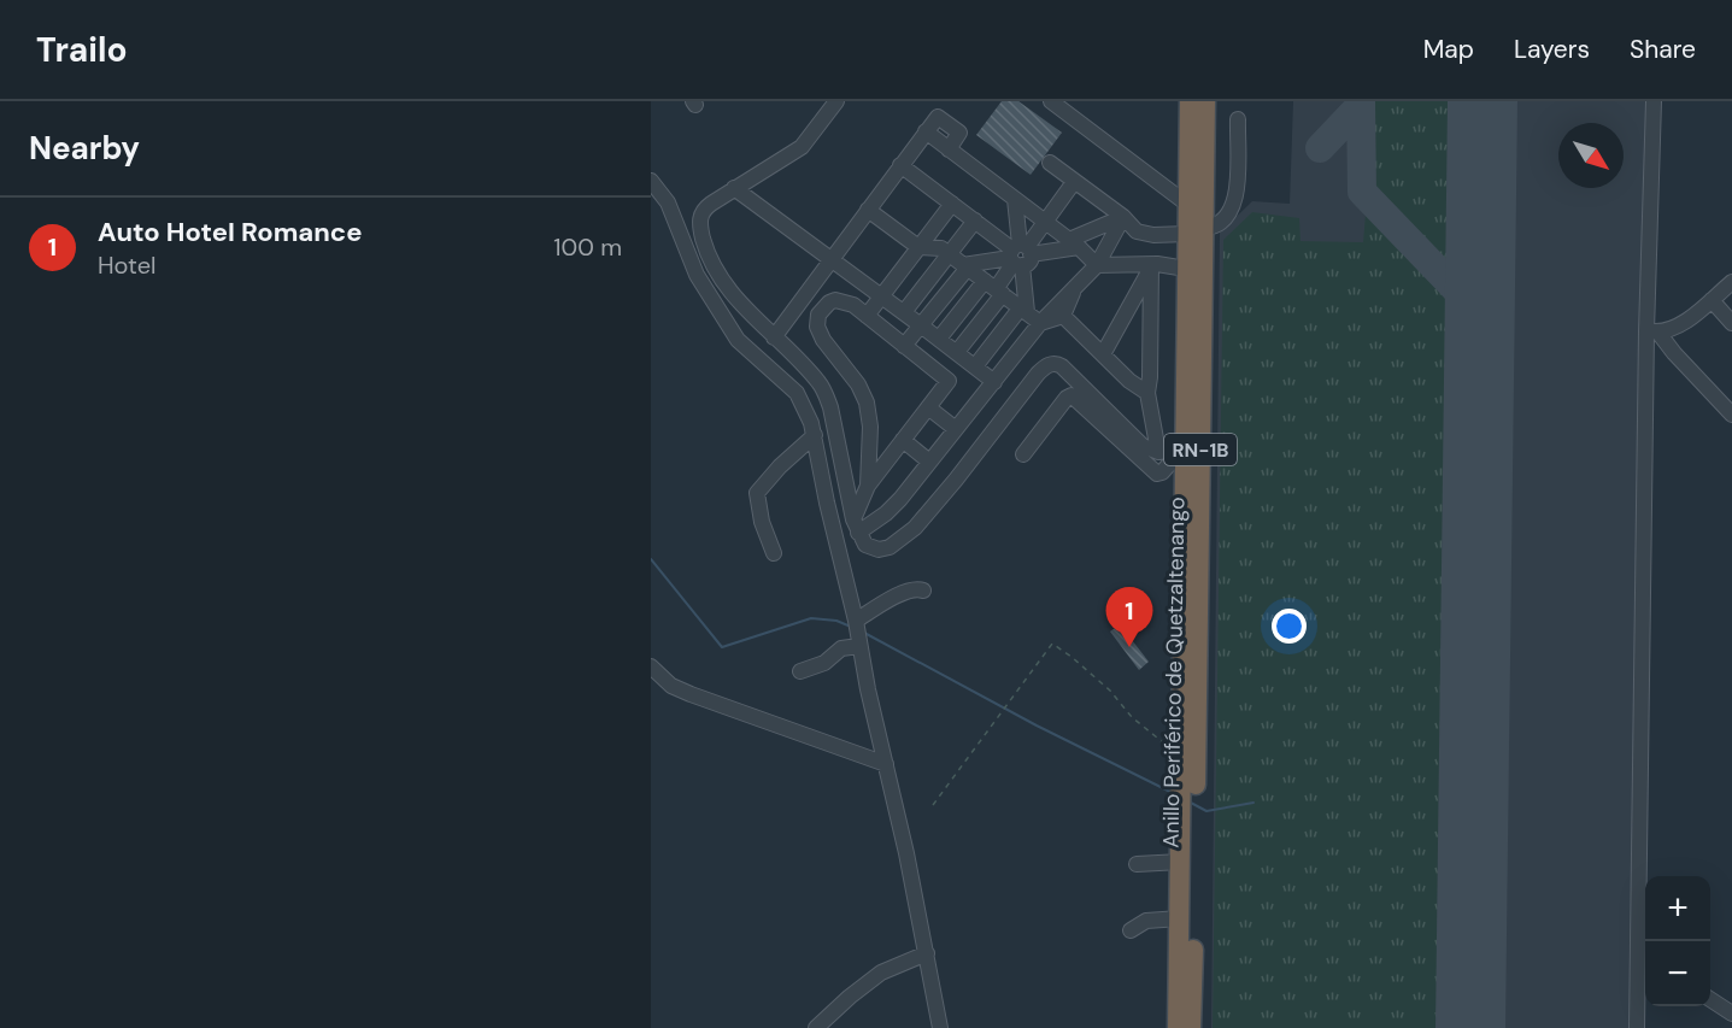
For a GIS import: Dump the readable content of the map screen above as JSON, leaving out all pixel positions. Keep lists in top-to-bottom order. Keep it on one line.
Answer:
{"streets":{"highway":["RN-1B","Anillo Periférico de Quetzaltenango"]},"north":"bottom right","page":{"header":"Trailo","nav":["Map","Layers","Share"],"heading":"Nearby","list":[{"mark":"1","name":"Auto Hotel Romance","note":"Hotel","value":"100 m"}],"pins":"1","map_buttons":["+","−"]}}
